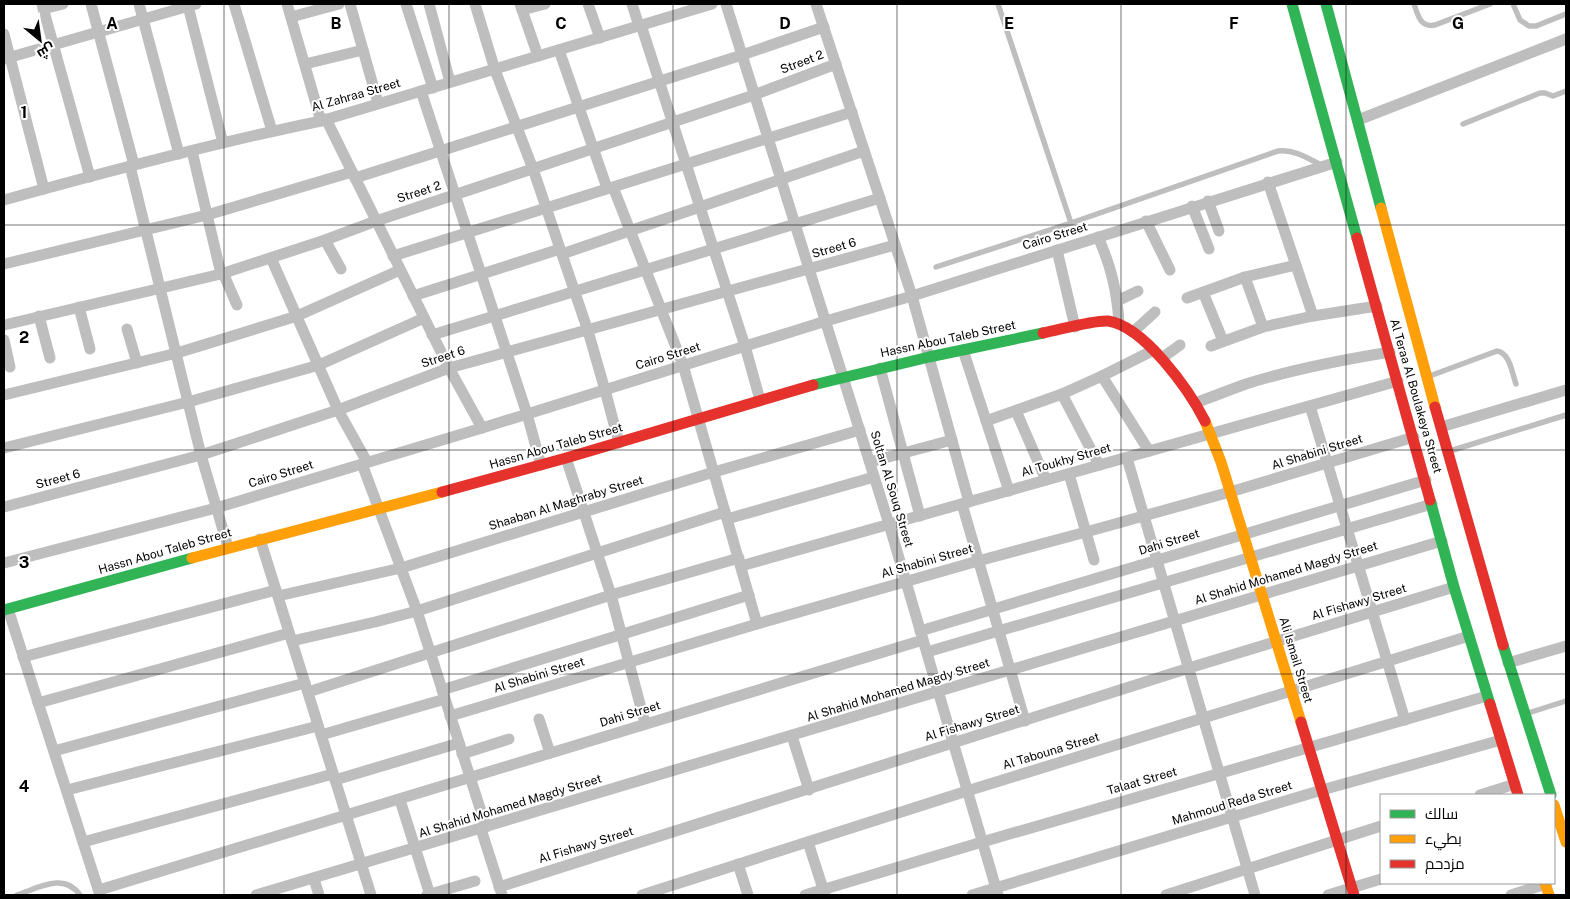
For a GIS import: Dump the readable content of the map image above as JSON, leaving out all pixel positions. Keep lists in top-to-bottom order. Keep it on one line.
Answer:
{"streets":{"street":["Street 2","Al Zahraa Street","Cairo Street","Street 6","Hassn Abou Taleb Street","Al Teraa Al Boulakeya Street","Al Shabini Street","Al Toukhy Street","Soltan Al Souq Street","Shaaban Al Maghraby Street","Dahi Street","Al Shahid Mohamed Magdy Street","Al Fishawy Street","Ali Ismail Street","Al Tabouna Street","Talaat Street","Mahmoud Reda Street"]},"crossings":[["Street 2","Soltan Al Souq Street"],["Cairo Street","Al Teraa Al Boulakeya Street"],["Cairo Street","Soltan Al Souq Street"],["Street 6","Soltan Al Souq Street"],["Hassn Abou Taleb Street","Soltan Al Souq Street"],["Hassn Abou Taleb Street","Ali Ismail Street"],["Al Teraa Al Boulakeya Street","Al Shabini Street"],["Al Teraa Al Boulakeya Street","Al Toukhy Street"],["Al Teraa Al Boulakeya Street","Dahi Street"],["Al Teraa Al Boulakeya Street","Al Shahid Mohamed Magdy Street"],["Al Teraa Al Boulakeya Street","Al Fishawy Street"],["Al Teraa Al Boulakeya Street","Al Tabouna Street"],["Al Teraa Al Boulakeya Street","Talaat Street"],["Al Teraa Al Boulakeya Street","Mahmoud Reda Street"],["Al Shabini Street","Soltan Al Souq Street"],["Al Shabini Street","Ali Ismail Street"],["Al Toukhy Street","Soltan Al Souq Street"],["Al Toukhy Street","Ali Ismail Street"],["Soltan Al Souq Street","Shaaban Al Maghraby Street"],["Soltan Al Souq Street","Dahi Street"],["Soltan Al Souq Street","Al Shahid Mohamed Magdy Street"],["Soltan Al Souq Street","Al Fishawy Street"],["Soltan Al Souq Street","Al Tabouna Street"],["Soltan Al Souq Street","Talaat Street"],["Soltan Al Souq Street","Mahmoud Reda Street"],["Dahi Street","Ali Ismail Street"],["Al Shahid Mohamed Magdy Street","Ali Ismail Street"],["Al Fishawy Street","Ali Ismail Street"],["Ali Ismail Street","Al Tabouna Street"],["Ali Ismail Street","Talaat Street"],["Ali Ismail Street","Mahmoud Reda Street"]],"legend":["سالك","بطيء","مزدحم"],"north":"bottom right","grid":{"columns":["A","B","C","D","E","F","G"],"rows":["1","2","3","4"]}}
